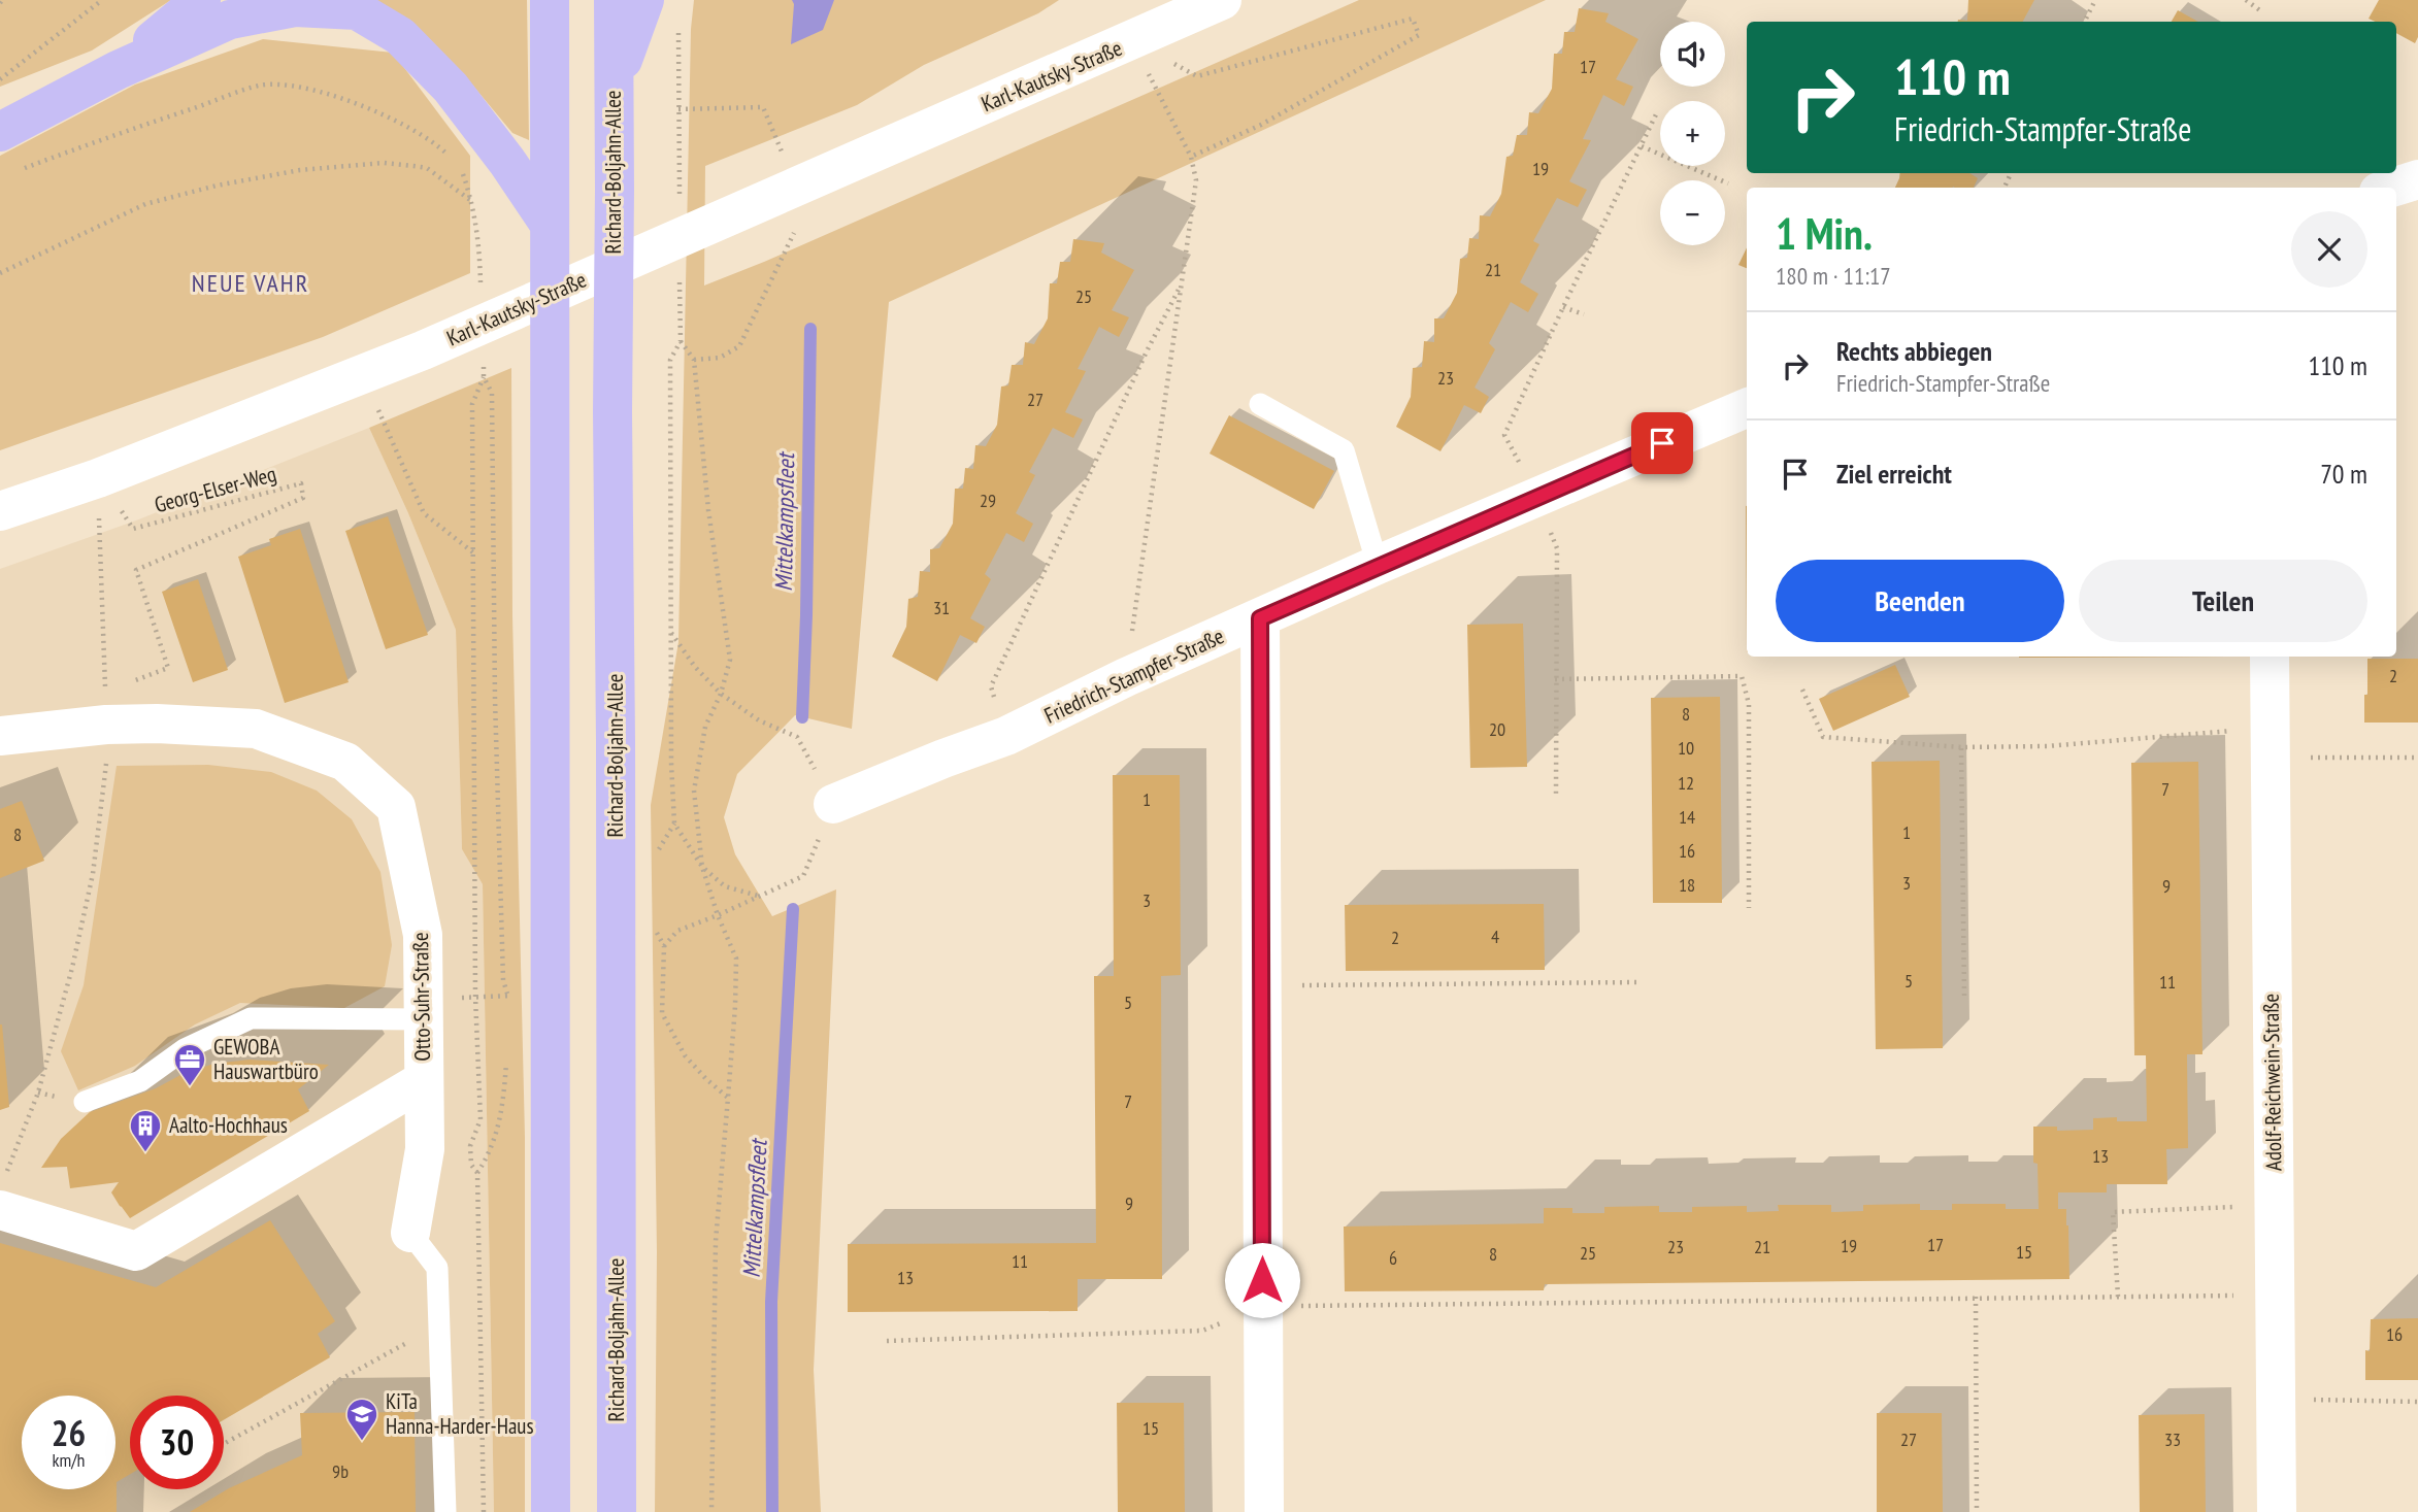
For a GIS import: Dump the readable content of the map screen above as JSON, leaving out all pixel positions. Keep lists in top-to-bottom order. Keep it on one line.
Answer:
{"streets":{"main road":["Richard-Boljahn-Allee"],"street":["Karl-Kautsky-Straße","Friedrich-Stampfer-Straße","Otto-Suhr-Straße","Adolf-Reichwein-Straße"],"path":["Georg-Elser-Weg"]},"crossings":[["Karl-Kautsky-Straße","Georg-Elser-Weg"]],"districts":["NEUE VAHR"],"water":["Mittelkampsfleet"],"places":{"office":["GEWOBA Hauswartbüro"],"building":["Aalto-Hochhaus"],"school or university":["KiTa Hanna-Harder-Haus"]},"house_numbers":["17","19","21","25","23","27","29","31","2","8","20","10","12","7","1","14","1","8","16","3","18","9","3","4","2","5","11","5","7","13","9","17","19","23","21","15","25","8","6","11","13","16","15","27","33","9b"],"page":{"map_buttons":["+","−"],"turn":["110 m","Friedrich-Stampfer-Straße"],"heading":["1 Min.","180 m · 11:17"],"list":[{"name":"Rechts abbiegen","note":"Friedrich-Stampfer-Straße","value":"110 m"},{"name":"Ziel erreicht","value":"70 m"}],"buttons":["Beenden","Teilen"],"speed":"26 km/h","limit":"30"}}
